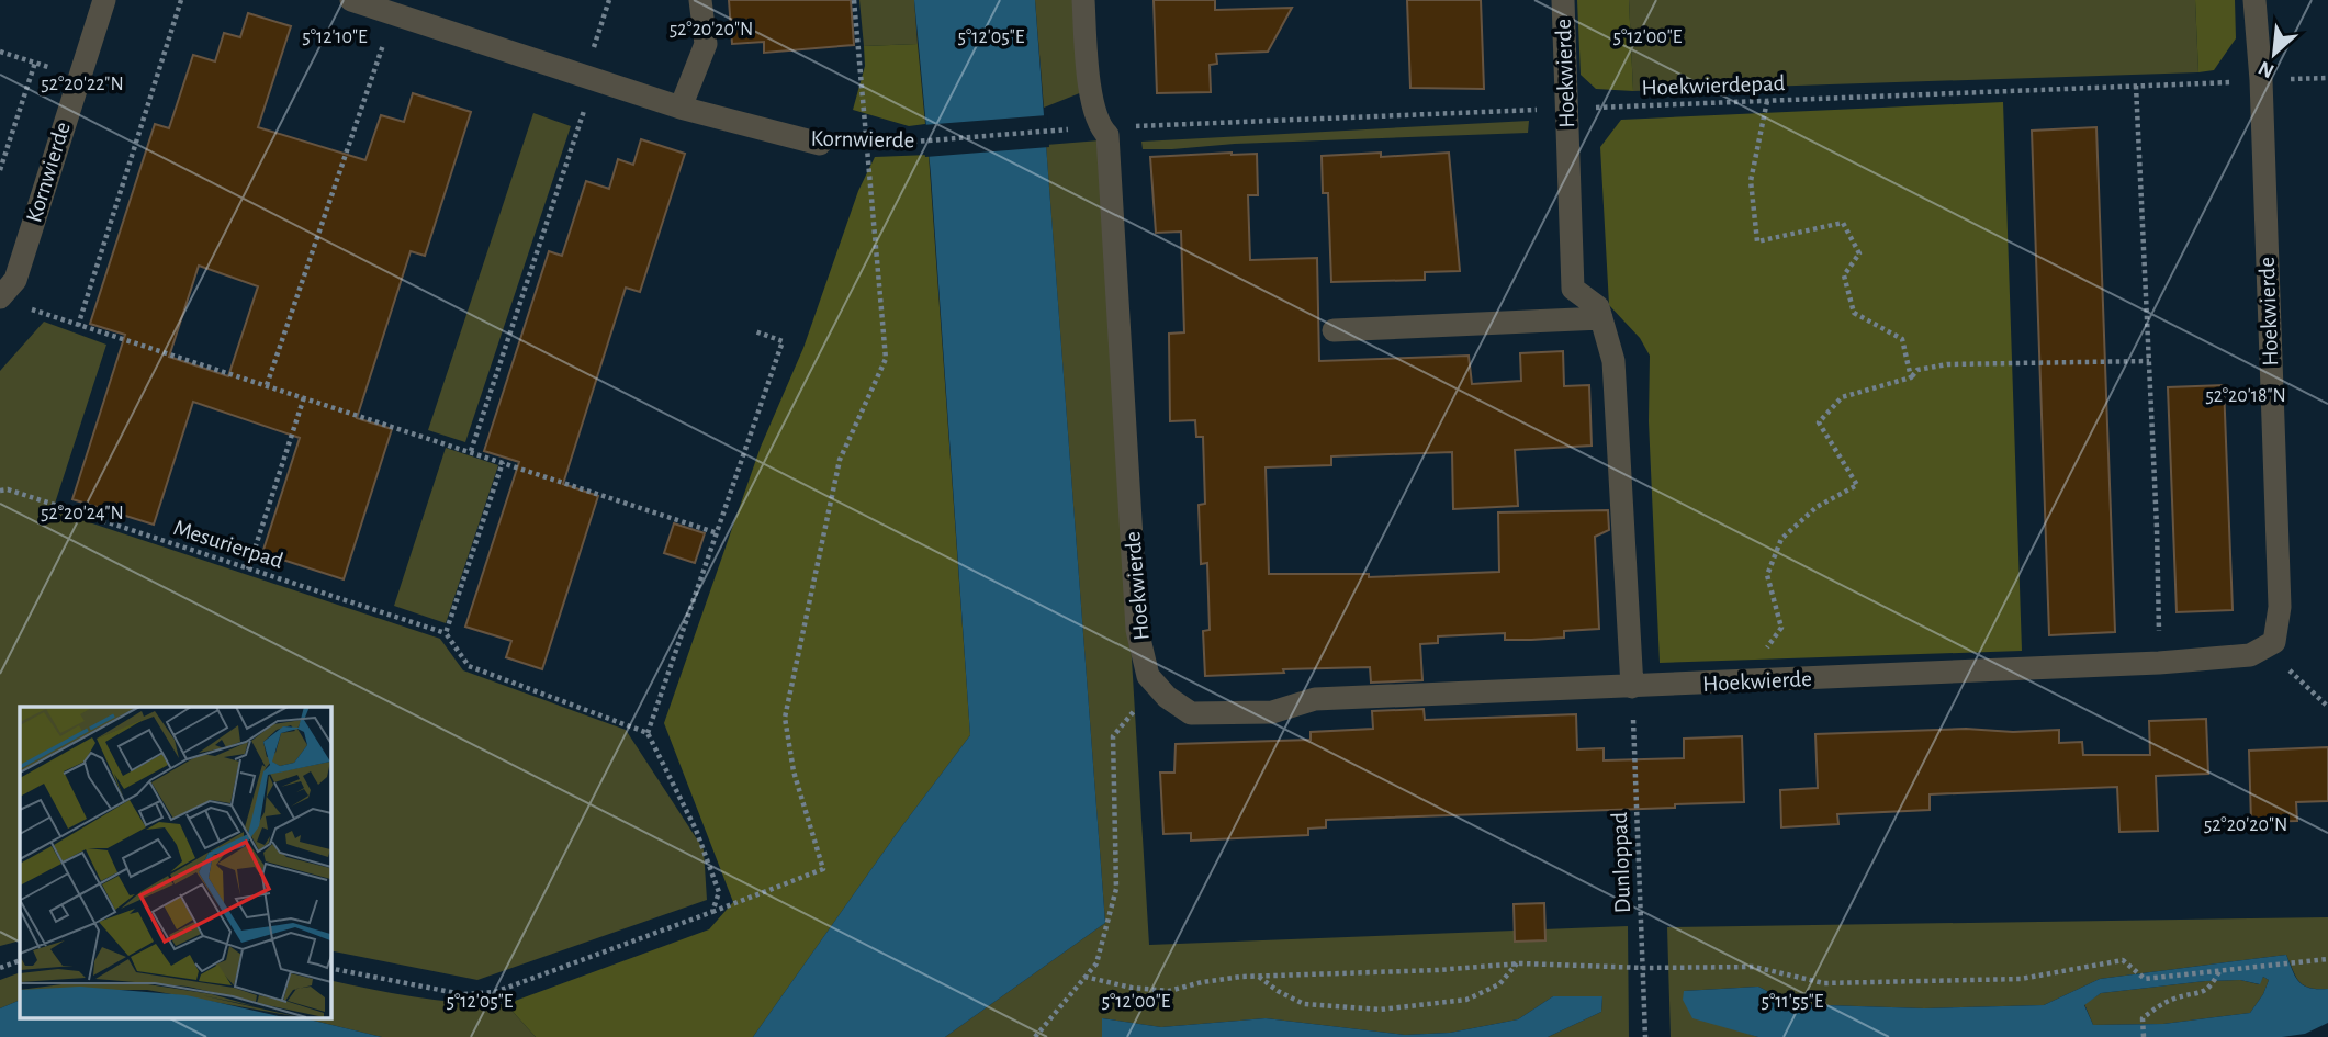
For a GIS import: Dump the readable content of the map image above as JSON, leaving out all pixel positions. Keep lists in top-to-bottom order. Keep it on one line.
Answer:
{"streets":{"street":["Hoekwierde","Kornwierde"],"path":["Hoekwierdepad","Mesurierpad","Dunloppad"]},"crossings":[["Hoekwierde","Hoekwierdepad"],["Hoekwierde","Dunloppad"]],"north":"bottom left","coordinates":["52°20'20\"N","5°12'10\"E","5°12'05\"E","5°12'00\"E","52°20'22\"N","52°20'18\"N","52°20'24\"N","5°11'55\"E"]}
